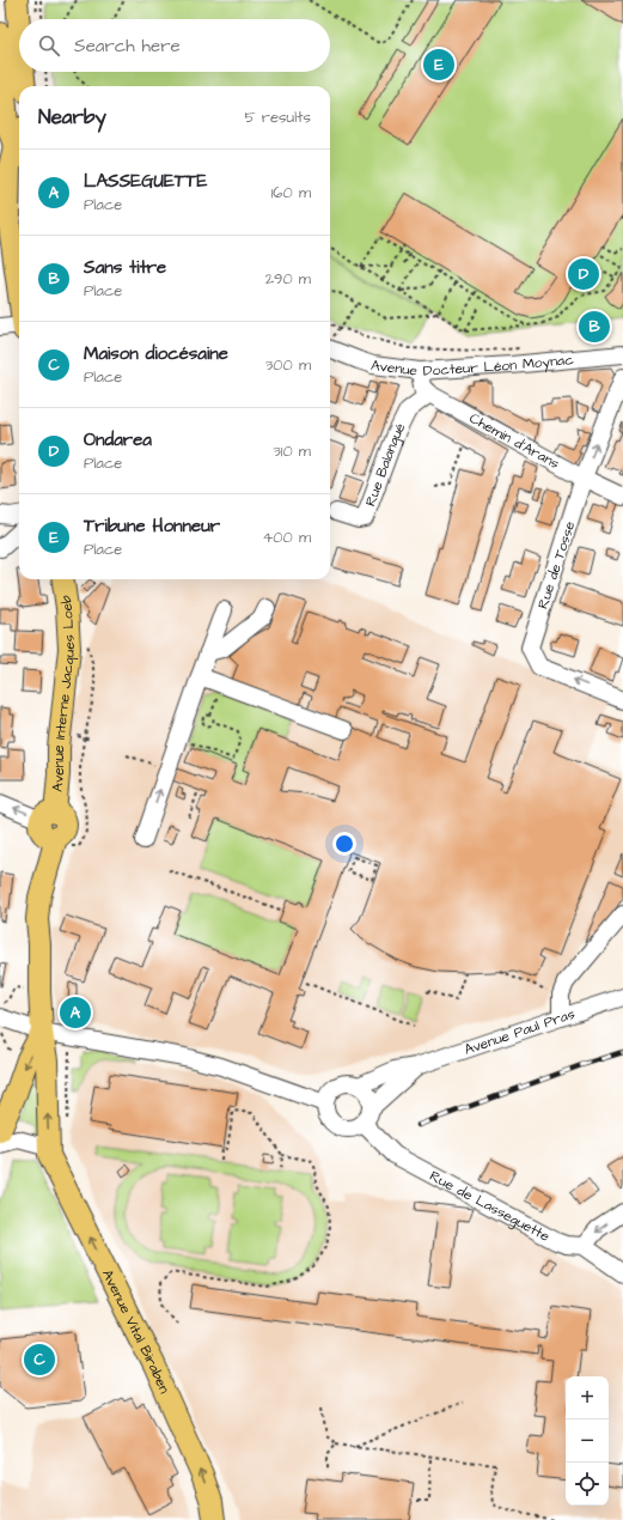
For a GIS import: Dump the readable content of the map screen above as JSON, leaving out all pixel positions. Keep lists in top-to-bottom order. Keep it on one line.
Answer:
{"streets":{"main road":["Avenue Interne Jacques Loeb","Avenue Vital Biraben"],"street":["Avenue Docteur Léon Moynac","Chemin d'Arans","Rue Balangué","Rue de Tosse","Avenue Paul Pras","Rue de Lasseguette"]},"crossings":[["Chemin d'Arans","Rue Balangué"],["Chemin d'Arans","Rue de Tosse"],["Avenue Interne Jacques Loeb","Avenue Vital Biraben"],["Avenue Paul Pras","Rue de Lasseguette"]],"one_way":["Rue de Tosse","Avenue Vital Biraben"],"page":{"search":"Search here","pins":["E","D","B","A","C"],"heading":["Nearby","5 results"],"list":[{"mark":"A","name":"LASSEGUETTE","note":"Place","value":"160 m"},{"mark":"B","name":"Sans titre","note":"Place","value":"290 m"},{"mark":"C","name":"Maison diocésaine","note":"Place","value":"300 m"},{"mark":"D","name":"Ondarea","note":"Place","value":"310 m"},{"mark":"E","name":"Tribune Honneur","note":"Place","value":"400 m"}],"map_buttons":["+","−"]}}
